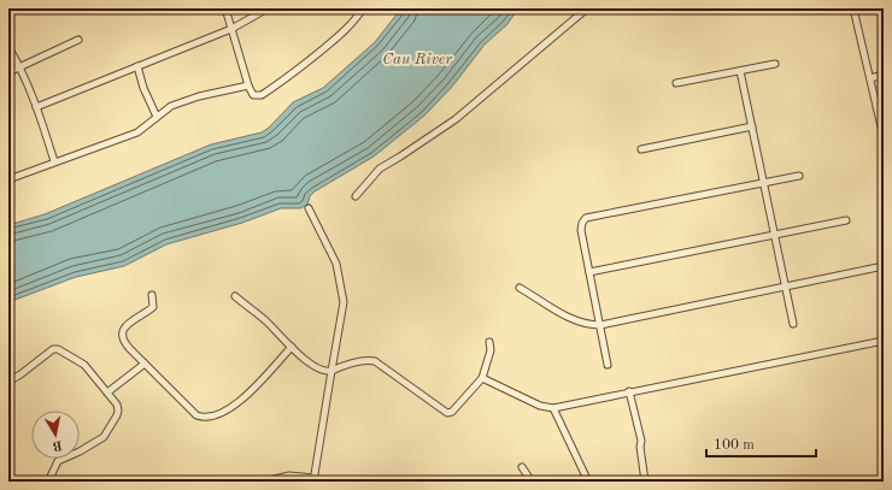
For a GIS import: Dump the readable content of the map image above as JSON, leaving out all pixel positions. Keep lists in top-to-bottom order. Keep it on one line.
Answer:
{"water":["Cau River"],"scale_bar":"100 m","north":"bottom"}
